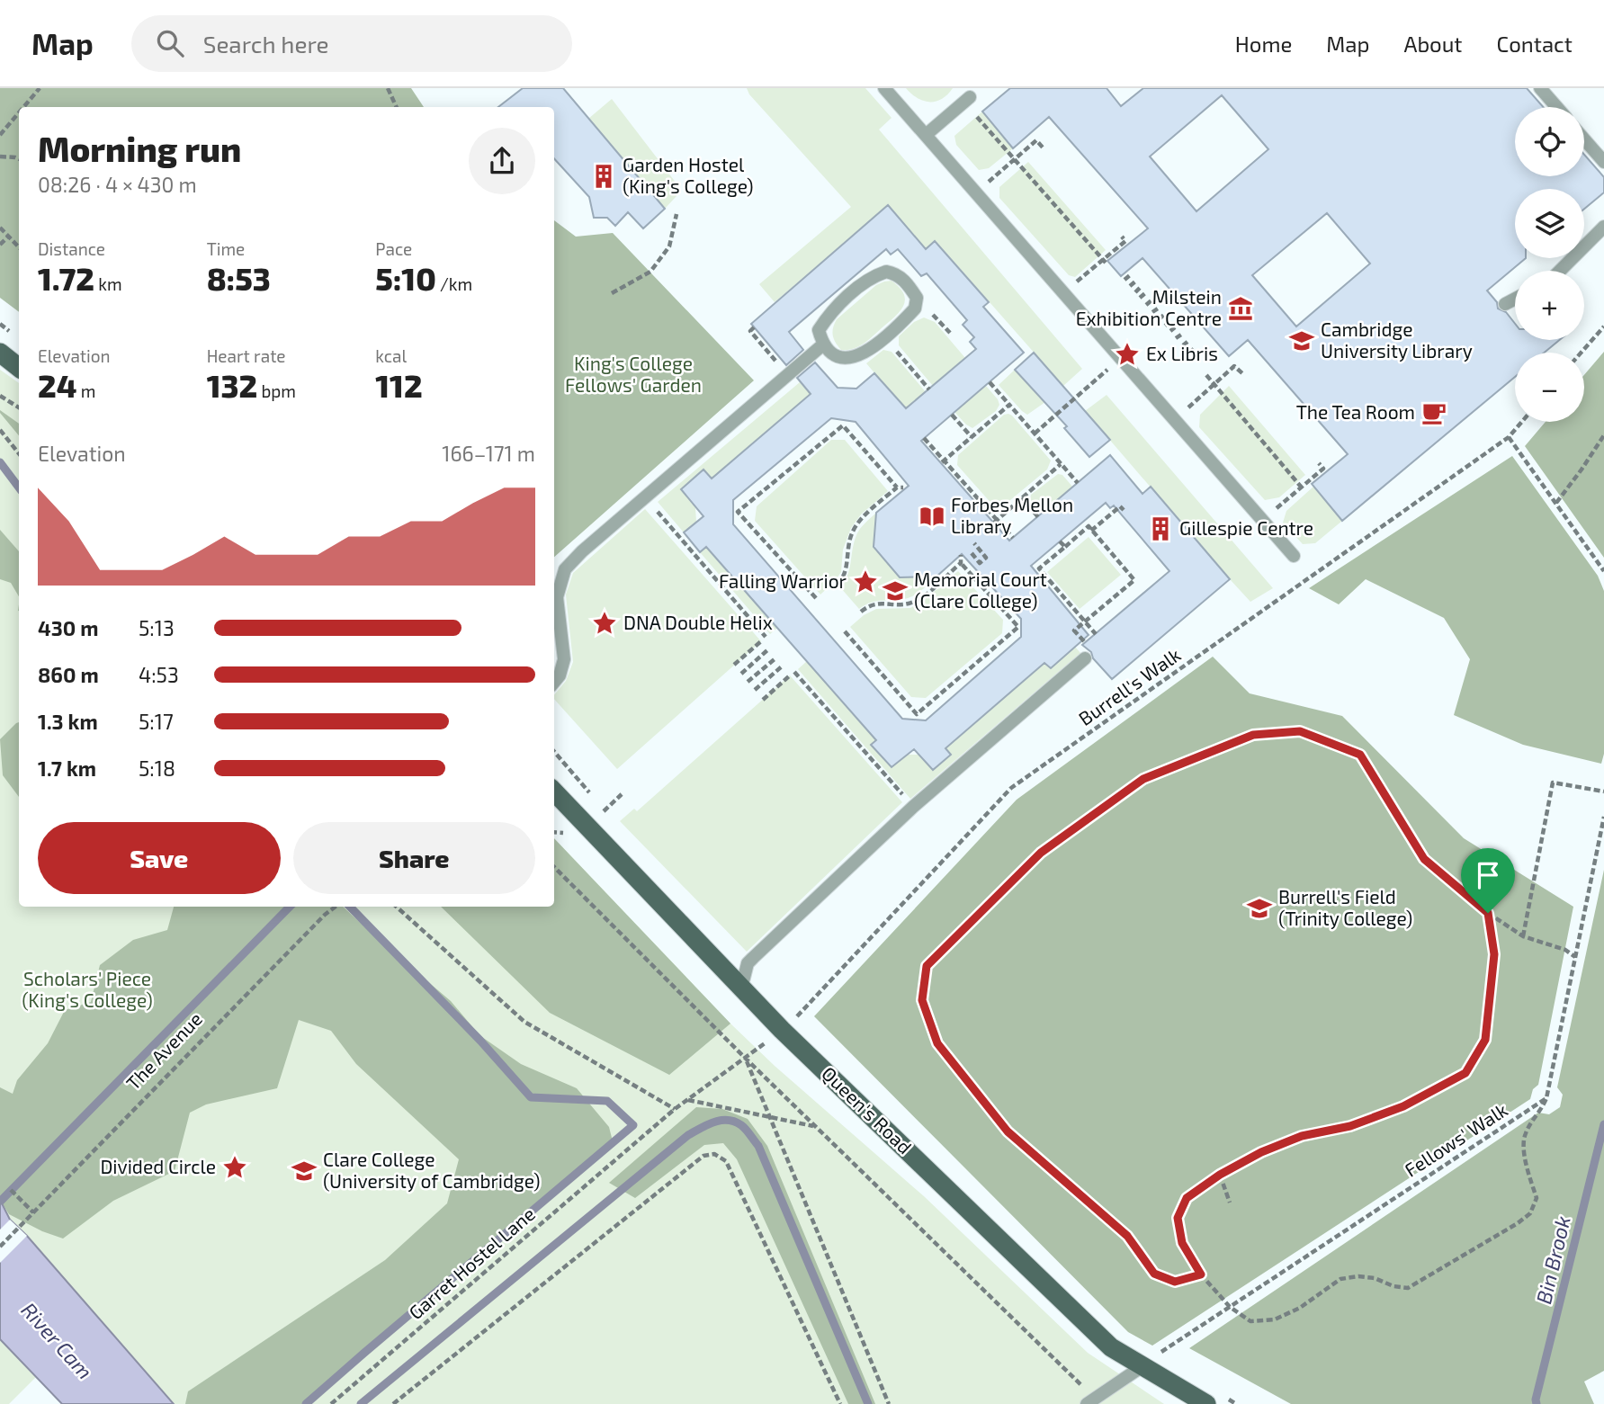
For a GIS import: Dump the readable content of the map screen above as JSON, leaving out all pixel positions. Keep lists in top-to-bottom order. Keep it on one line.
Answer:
{"streets":{"main road":["Queen's Road"],"path":["Burrell's Walk","The Avenue","Fellows' Walk","Garret Hostel Lane"]},"crossings":[["Burrell's Walk","Queen's Road"],["Burrell's Walk","Garret Hostel Lane"],["Queen's Road","Fellows' Walk"],["Queen's Road","Garret Hostel Lane"]],"water":["Bin Brook","River Cam"],"parks":["King's College Fellows' Garden","Scholars' Piece (King's College)"],"places":{"building":["Garden Hostel (King's College)","Gillespie Centre"],"museum":["Milstein Exhibition Centre"],"school or university":["Cambridge University Library","Memorial Court (Clare College)","Burrell's Field (Trinity College)","Clare College (University of Cambridge)"],"place":["Ex Libris","Falling Warrior","DNA Double Helix","Divided Circle"],"cafe":["The Tea Room"],"library":["Forbes Mellon Library"]},"page":{"header":"Map","search":"Search here","nav":["Home","Map","About","Contact"],"map_buttons":["+","−"],"heading":["Morning run","08:26 · 4 × 430 m"],"stats":[["Distance","1.72 km"],["Time","8:53"],["Pace","5:10 /km"],["Elevation","24 m"],["Heart rate","132 bpm"],["kcal","112"]],"chart":["Elevation","166–171 m"],"list":[{"name":"430 m","note":"5:13"},{"name":"860 m","note":"4:53"},{"name":"1.3 km","note":"5:17"},{"name":"1.7 km","note":"5:18"}],"buttons":["Save","Share"]}}
